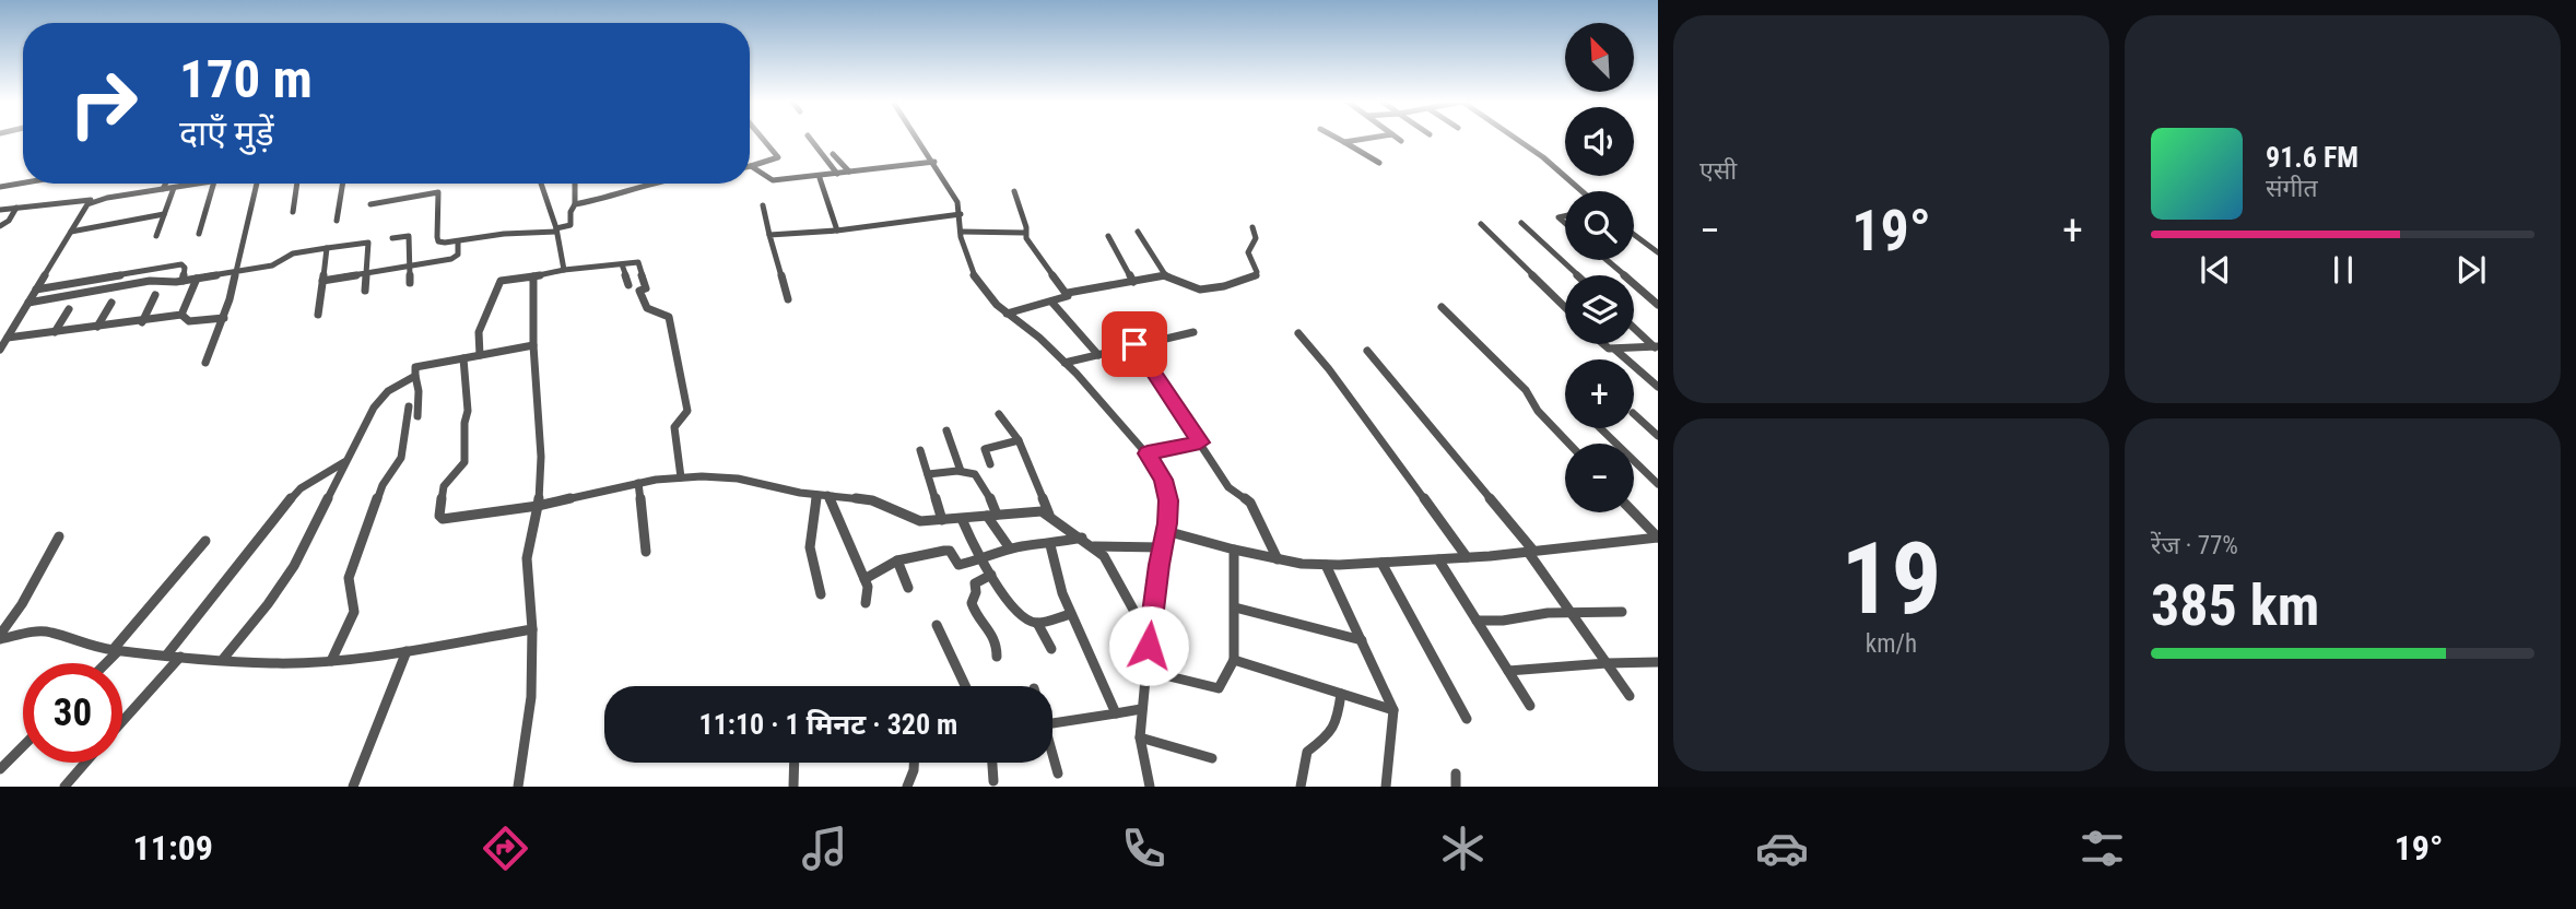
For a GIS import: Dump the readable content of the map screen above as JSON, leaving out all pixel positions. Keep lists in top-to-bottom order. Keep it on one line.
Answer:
{"north":"top left","page":{"tile":["एसी",["19","km/h"],["रेंज · 77%","385 km"]],"map_buttons":["+","−"],"turn":["170 m","दाएँ मुड़ें"],"song":["91.6 FM","संगीत"],"heat":["−","19°","+"],"limit":"30","trip":"11:10 · 1 मिनट · 320 m","tabs":["11:09","19°"]}}
